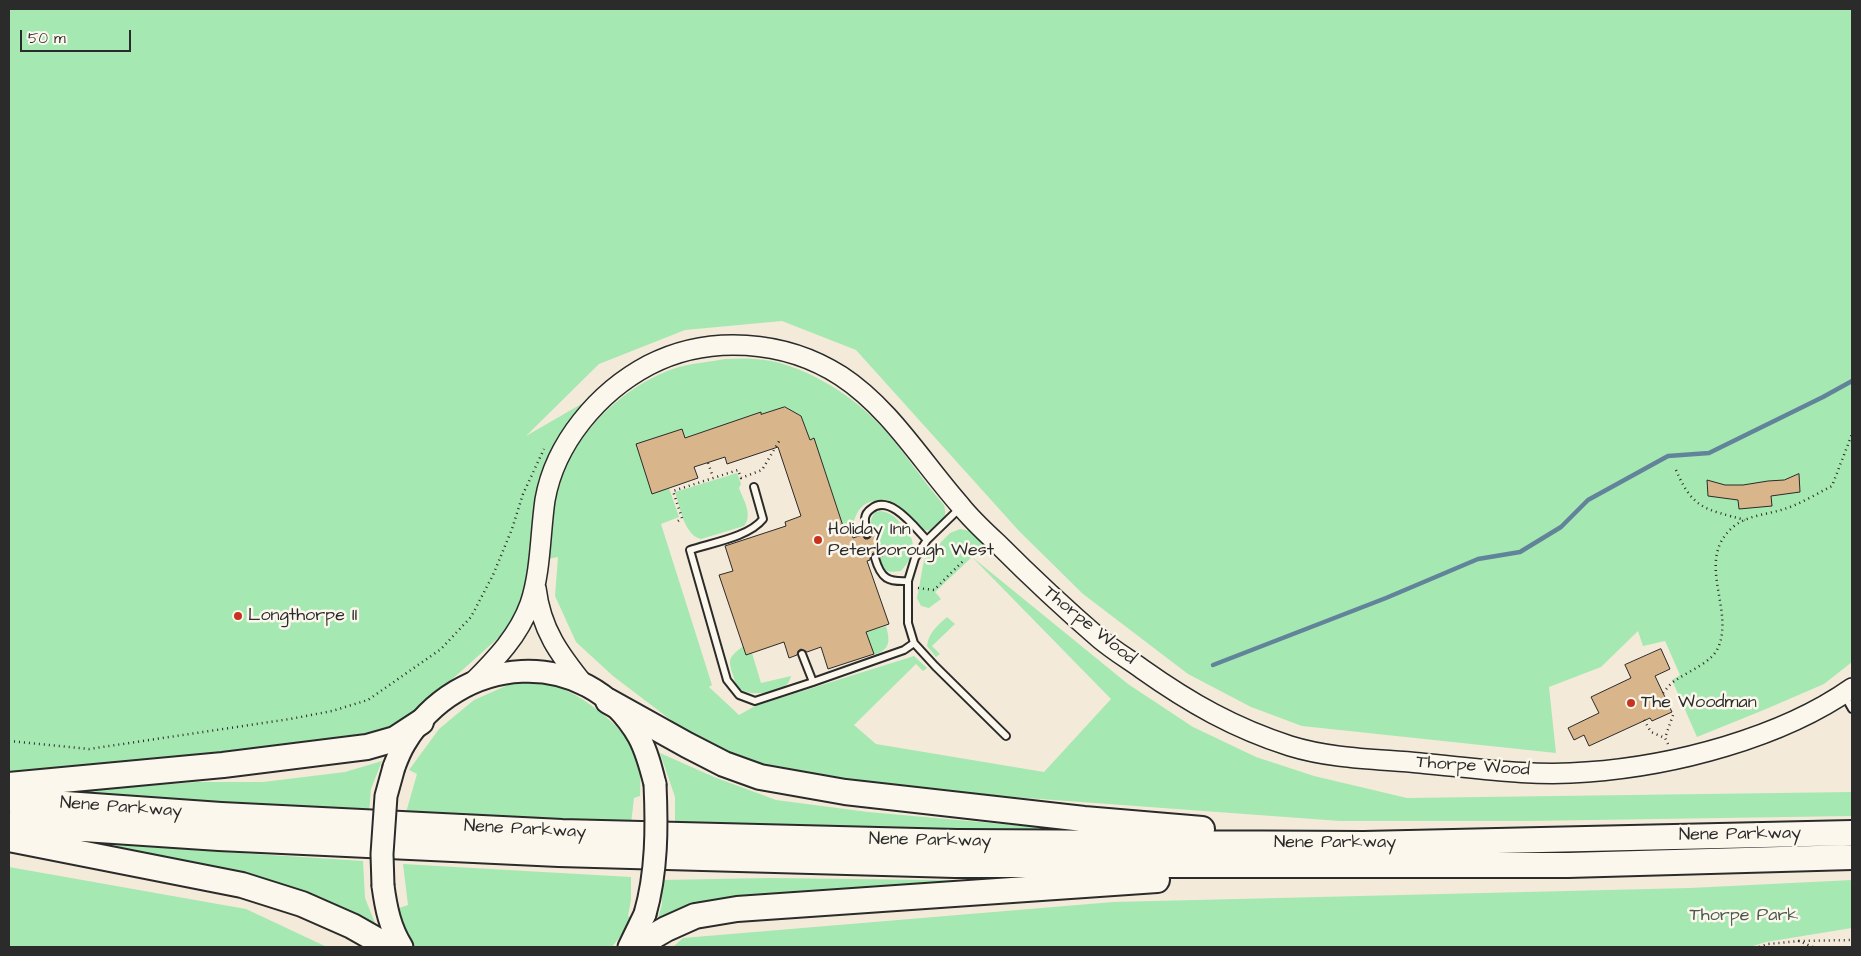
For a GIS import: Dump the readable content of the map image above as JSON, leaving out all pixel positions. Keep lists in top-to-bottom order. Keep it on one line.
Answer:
{"streets":{"highway":["Nene Parkway"],"street":["Thorpe Wood"]},"parks":["Thorpe Park"],"places":["Holiday Inn Peterborough West","Longthorpe II","The Woodman"],"scale_bar":"50 m"}
